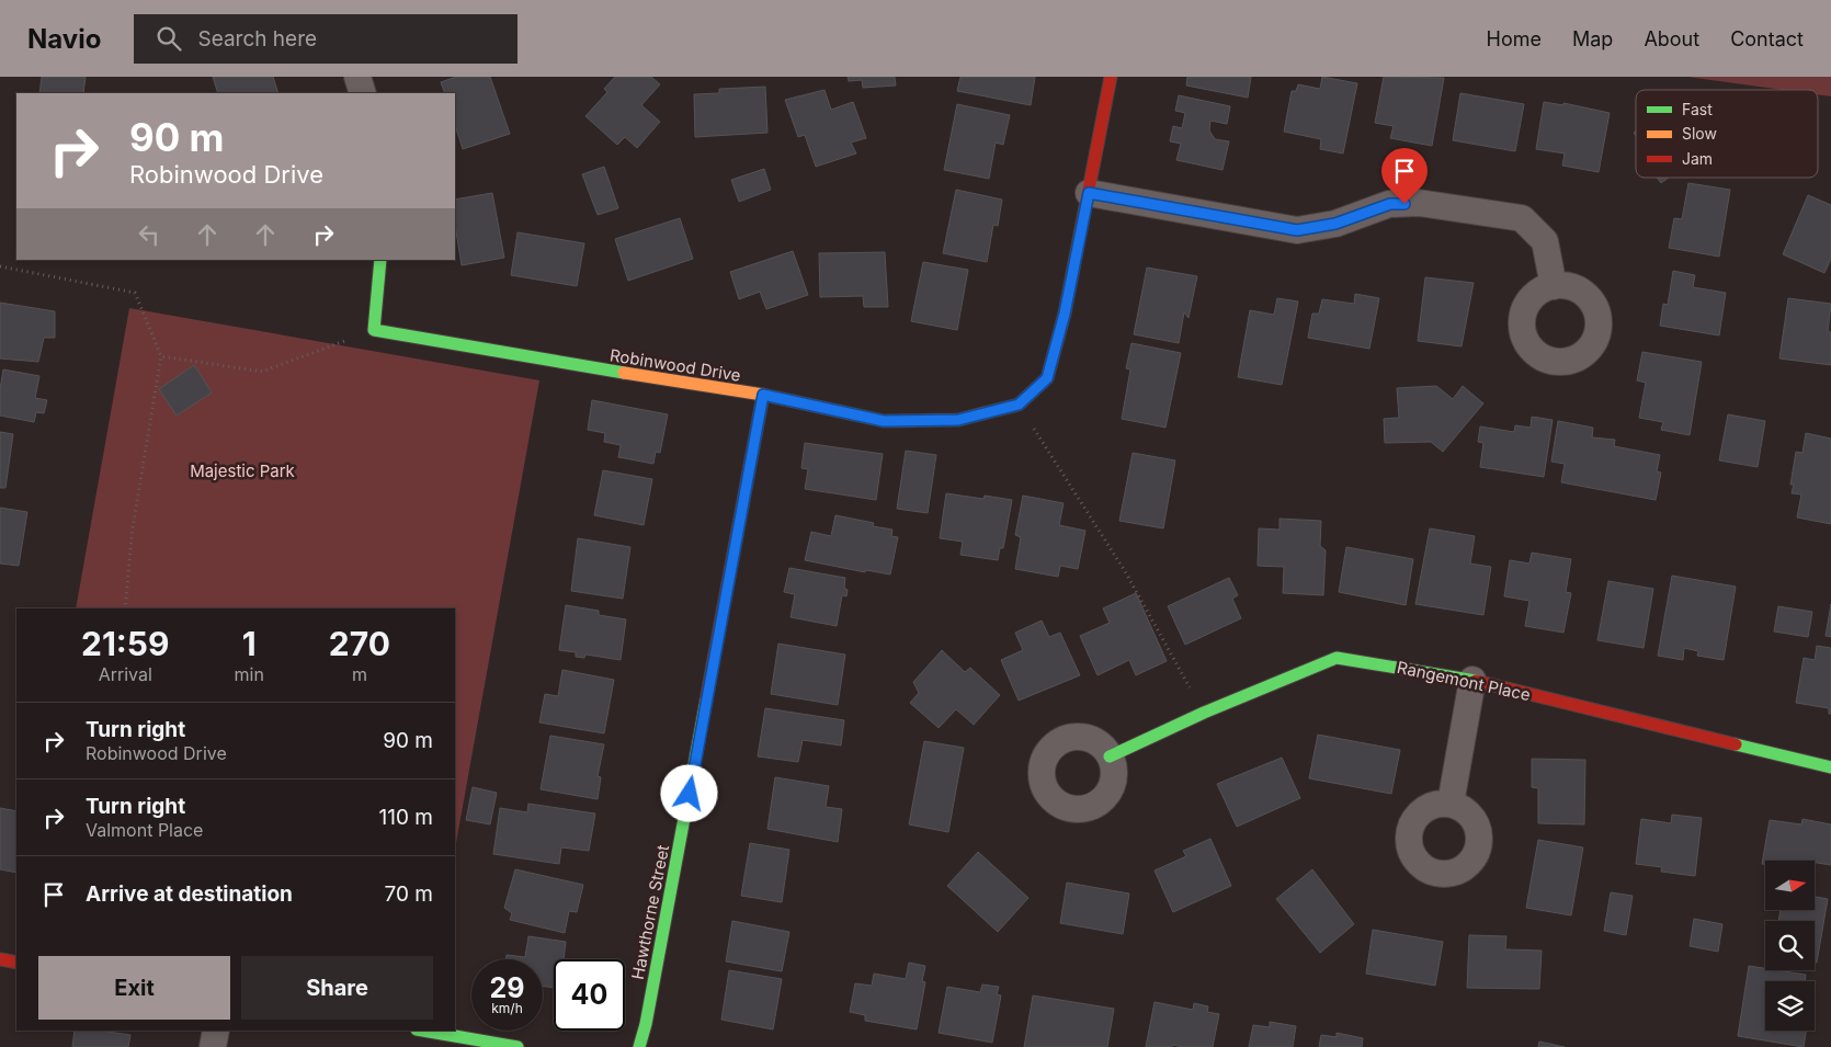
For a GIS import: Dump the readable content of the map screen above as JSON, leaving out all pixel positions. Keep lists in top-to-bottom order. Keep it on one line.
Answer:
{"streets":{"street":["Robinwood Drive","Rangemont Place","Hawthorne Street"]},"crossings":[["Robinwood Drive","Hawthorne Street"]],"parks":["Majestic Park"],"legend":["Fast","Slow","Jam"],"north":"right","page":{"header":"Navio","search":"Search here","nav":["Home","Map","About","Contact"],"turn":["90 m","Robinwood Drive"],"eta":["21:59","Arrival","1","min","270","m"],"list":[{"name":"Turn right","note":"Robinwood Drive","value":"90 m"},{"name":"Turn right","note":"Valmont Place","value":"110 m"},{"name":"Arrive at destination","value":"70 m"}],"buttons":["Exit","Share"],"speed":"29 km/h","limit":"40"}}
